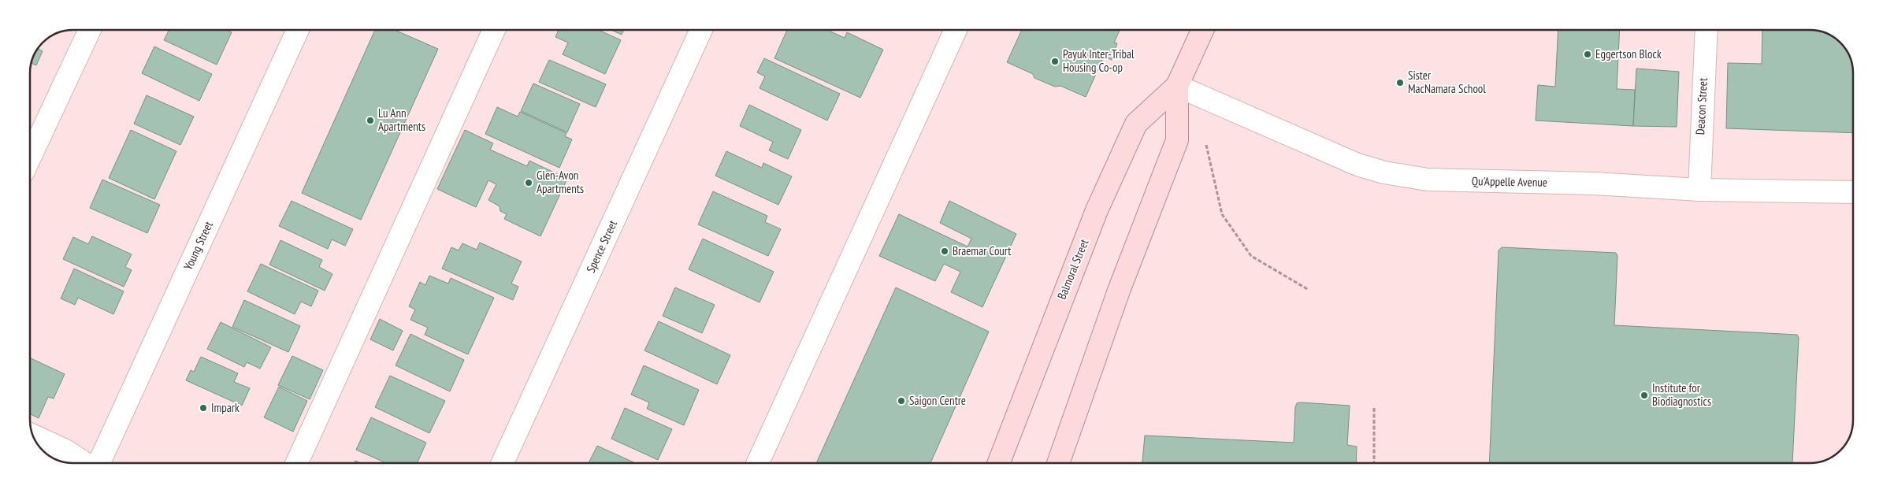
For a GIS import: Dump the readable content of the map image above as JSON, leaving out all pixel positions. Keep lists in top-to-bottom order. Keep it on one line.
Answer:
{"streets":{"main road":["Balmoral Street"],"street":["Deacon Street","Qu'Appelle Avenue","Young Street","Spence Street"]},"crossings":[["Deacon Street","Qu'Appelle Avenue"],["Qu'Appelle Avenue","Balmoral Street"]],"places":["Eggertson Block","Payuk Inter-Tribal Housing Co-op","Sister MacNamara School","Lu Ann Apartments","Glen-Avon Apartments","Braemar Court","Institute for Biodiagnostics","Saigon Centre","Impark"]}
